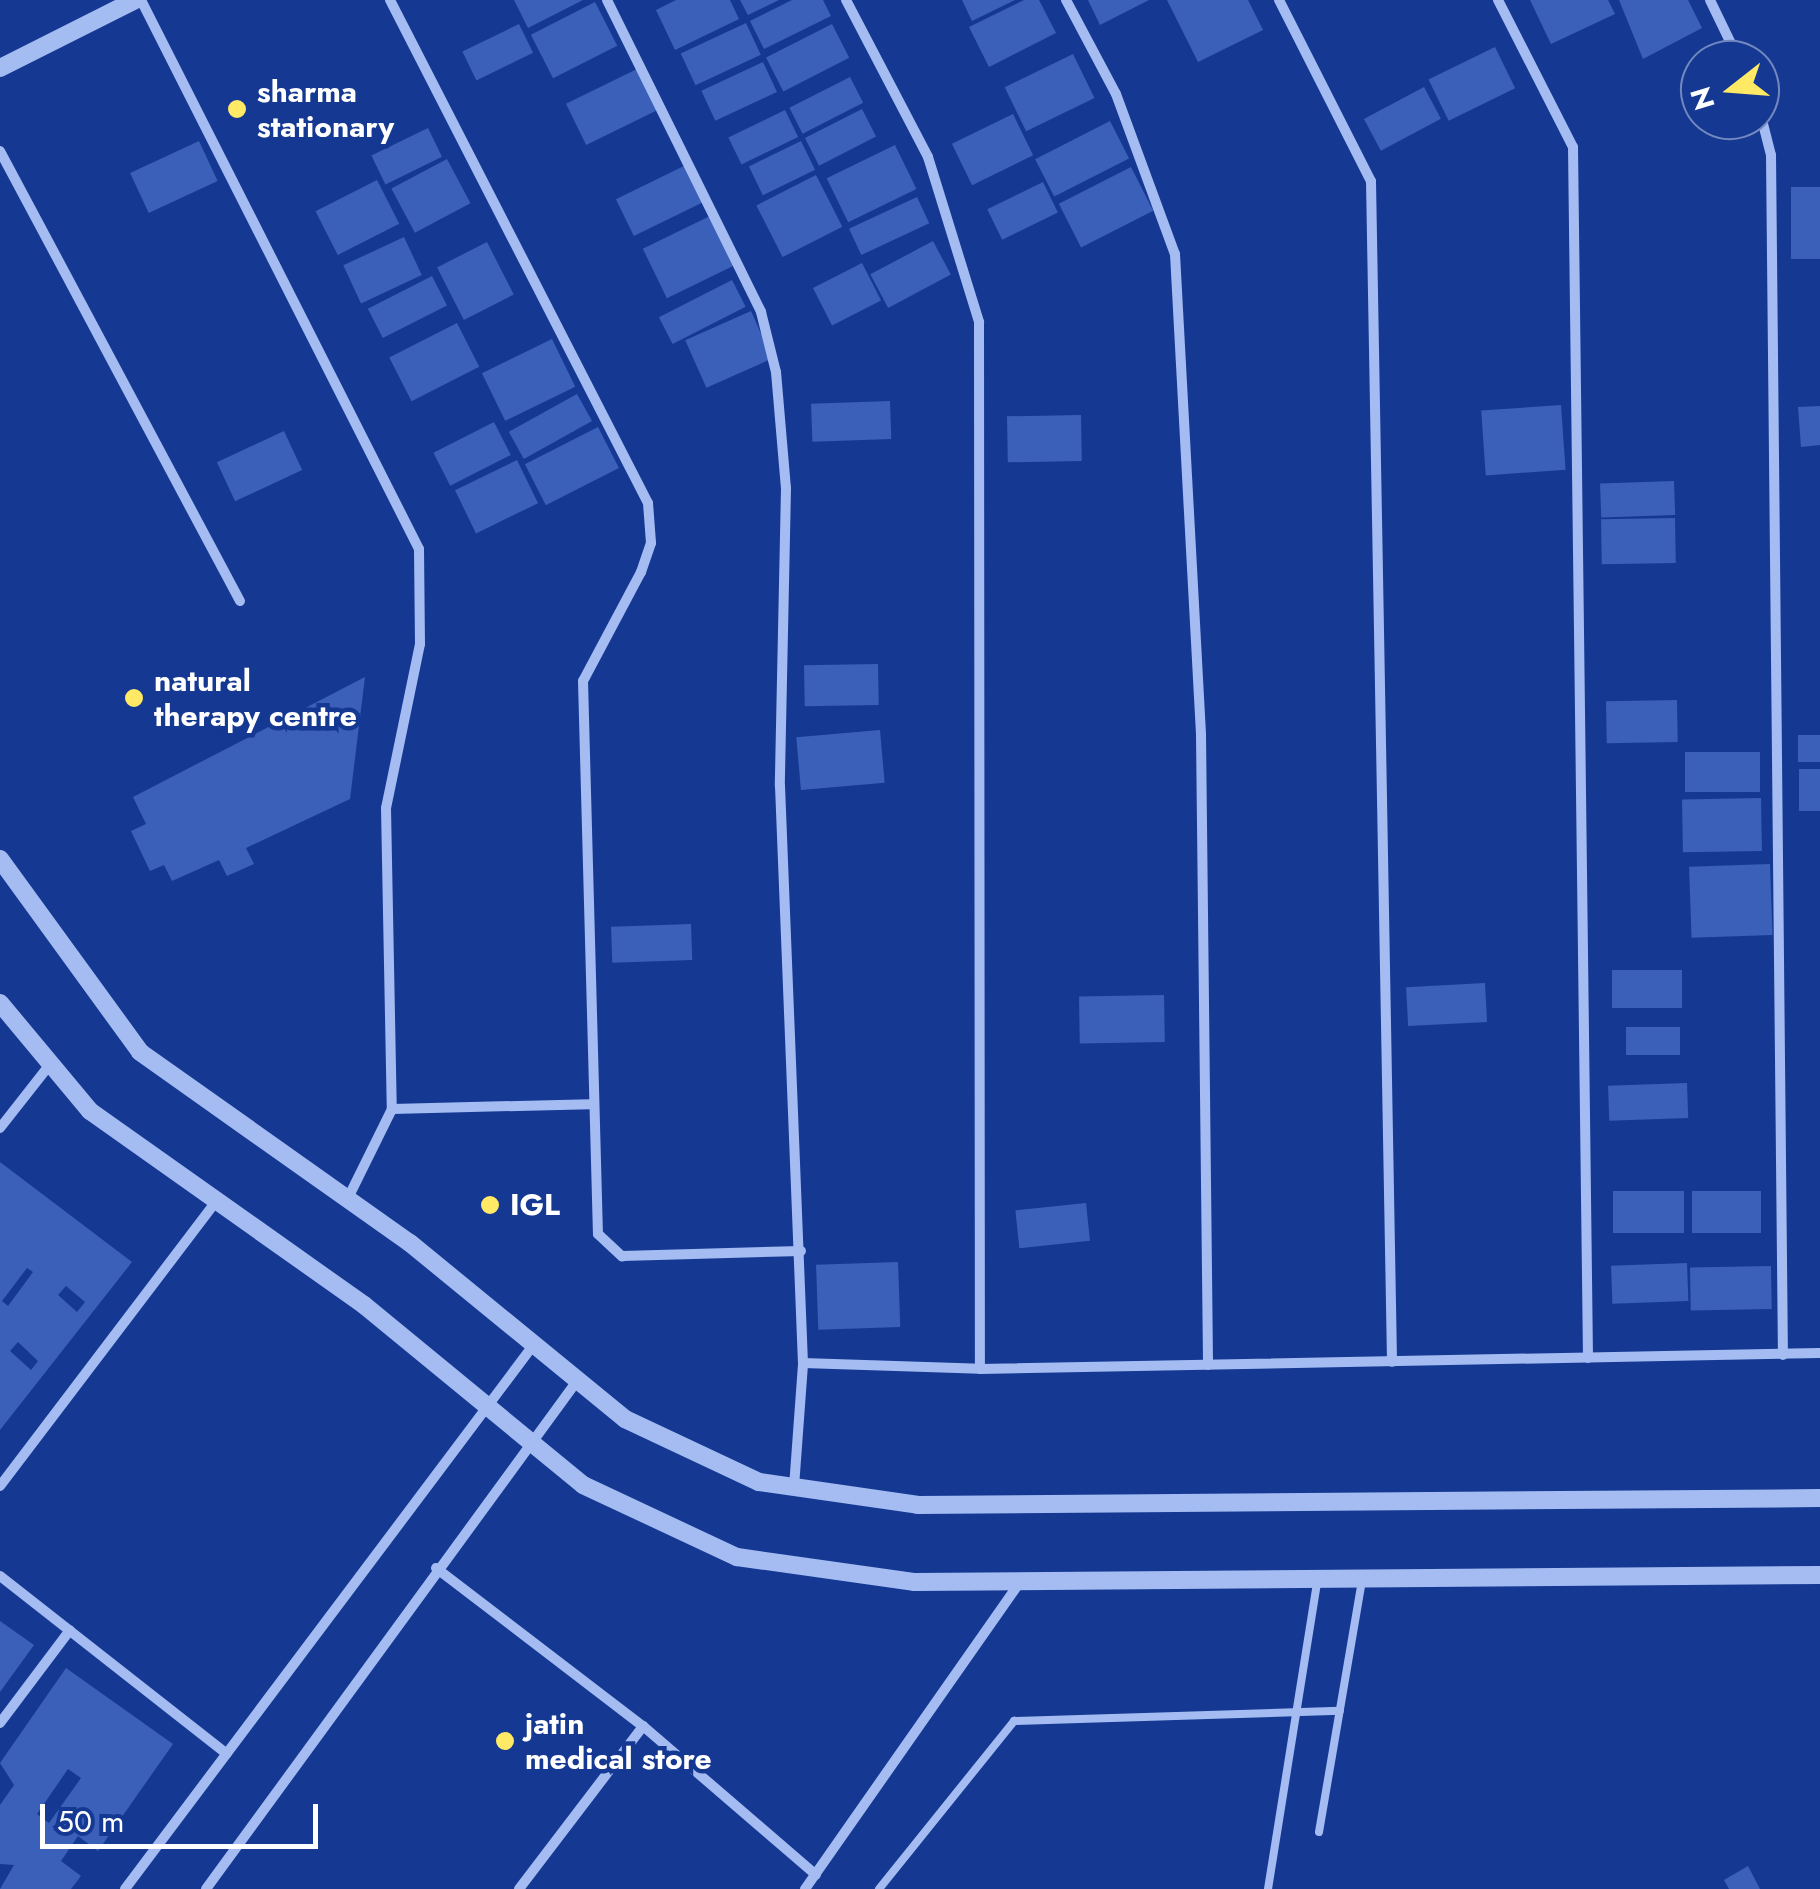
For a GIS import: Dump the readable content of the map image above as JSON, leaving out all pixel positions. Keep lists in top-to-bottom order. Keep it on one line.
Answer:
{"places":["sharma stationary","natural therapy centre","IGL","jatin medical store"],"scale_bar":"50 m","north":"left"}
